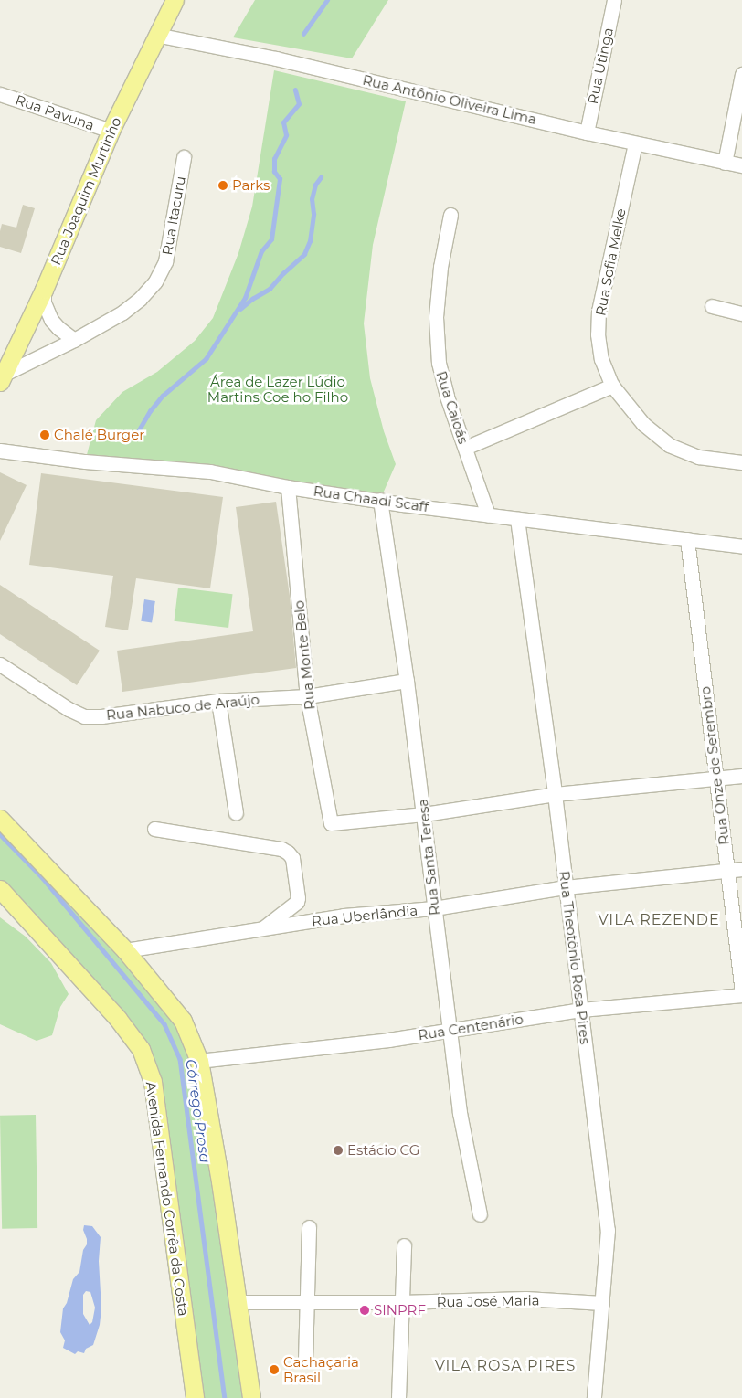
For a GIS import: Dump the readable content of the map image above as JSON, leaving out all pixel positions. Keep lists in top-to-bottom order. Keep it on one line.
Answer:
{"streets":{"main road":["Rua Joaquim Murtinho","Avenida Fernando Corrêa da Costa"],"street":["Rua Utinga","Rua Antônio Oliveira Lima","Rua Pavuna","Rua Itacuru","Rua Sofia Melke","Rua Caioás","Rua Chaadi Scaff","Rua Monte Belo","Rua Nabuco de Araújo","Rua Onze de Setembro","Rua Santa Teresa","Rua Uberlândia","Rua Theotônio Rosa Pires","Rua Centenário","Rua José Maria"]},"crossings":[["Rua Utinga","Rua Antônio Oliveira Lima"],["Rua Antônio Oliveira Lima","Rua Joaquim Murtinho"],["Rua Antônio Oliveira Lima","Rua Sofia Melke"],["Rua Pavuna","Rua Joaquim Murtinho"],["Rua Joaquim Murtinho","Rua Itacuru"],["Rua Caioás","Rua Chaadi Scaff"],["Rua Chaadi Scaff","Rua Monte Belo"],["Rua Chaadi Scaff","Rua Onze de Setembro"],["Rua Chaadi Scaff","Rua Santa Teresa"],["Rua Chaadi Scaff","Rua Theotônio Rosa Pires"],["Rua Monte Belo","Rua Nabuco de Araújo"],["Rua Monte Belo","Rua Santa Teresa"],["Rua Nabuco de Araújo","Rua Santa Teresa"],["Rua Onze de Setembro","Rua Uberlândia"],["Rua Onze de Setembro","Rua Centenário"],["Rua Santa Teresa","Rua Uberlândia"],["Rua Santa Teresa","Rua Centenário"],["Rua Uberlândia","Rua Theotônio Rosa Pires"],["Rua Theotônio Rosa Pires","Rua Centenário"],["Rua Theotônio Rosa Pires","Rua José Maria"]],"districts":["VILA REZENDE","VILA ROSA PIRES"],"water":["Córrego Prosa"],"parks":["Área de Lazer Lúdio Martins Coelho Filho"],"places":["Parks","Chalé Burger","Estácio CG","SINPRF","Cachaçaria Brasil"]}
